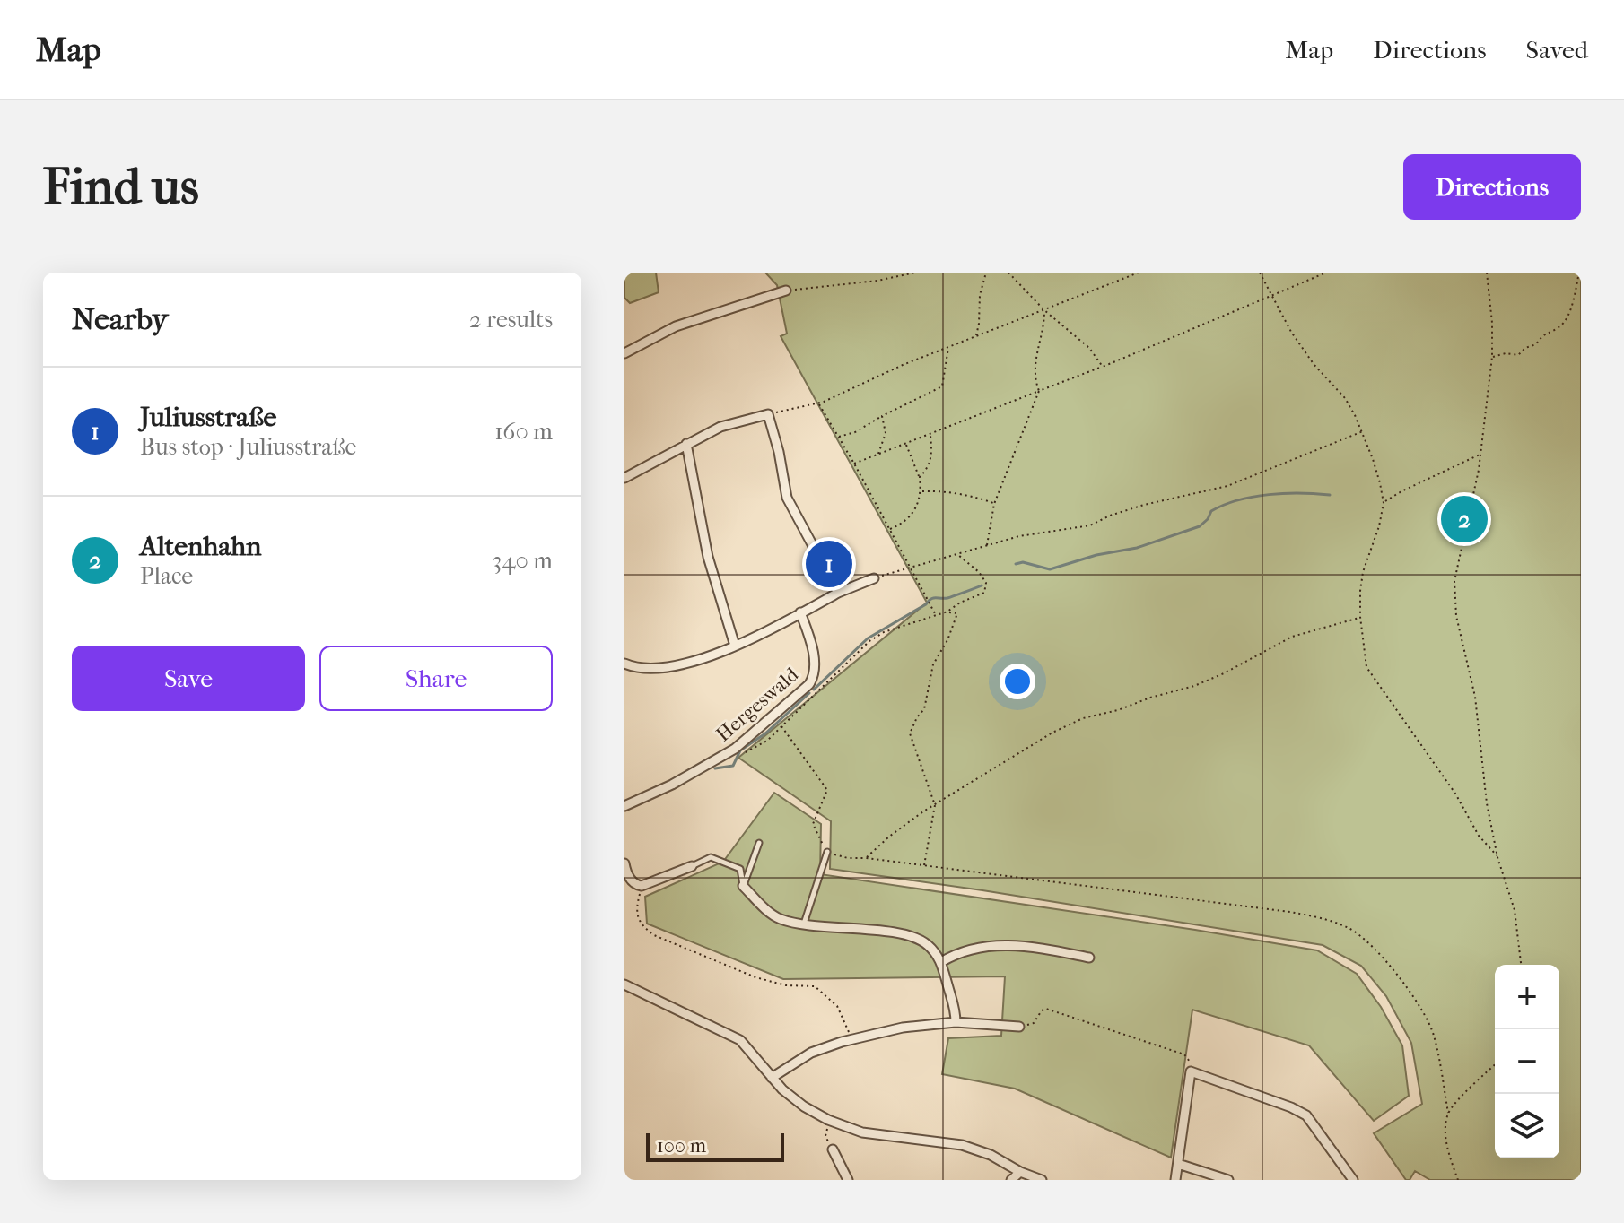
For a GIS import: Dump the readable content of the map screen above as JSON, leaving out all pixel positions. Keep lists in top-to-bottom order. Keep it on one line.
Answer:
{"streets":{"street":["Hergeswald"]},"scale_bar":"100 m","page":{"header":"Map","nav":["Map","Directions","Saved"],"buttons":["Directions",["Save","Share"]],"title":"Find us","heading":["Nearby","2 results"],"list":[{"mark":"1","name":"Juliusstraße","note":"Bus stop · Juliusstraße","value":"160 m"},{"mark":"2","name":"Altenhahn","note":"Place","value":"340 m"}],"pins":["2","1"],"map_buttons":["+","−"],"scale":"100 m"}}
